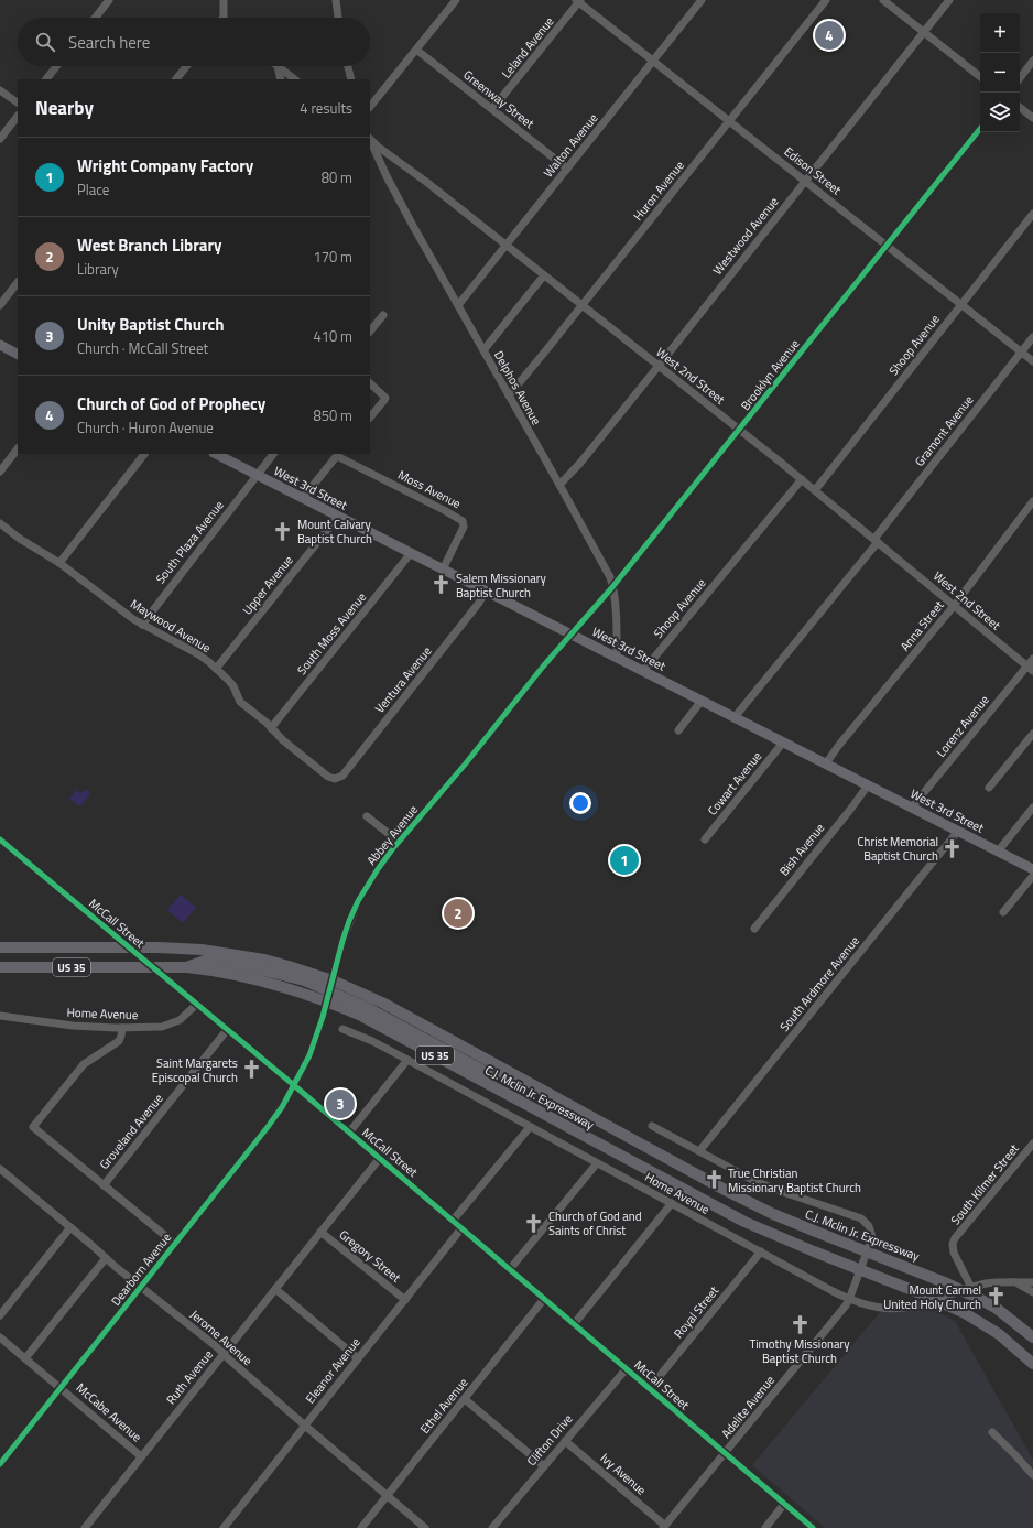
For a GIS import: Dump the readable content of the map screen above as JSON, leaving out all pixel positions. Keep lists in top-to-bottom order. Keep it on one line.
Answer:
{"streets":{"highway":["US 35","C.J. Mclin Jr. Expressway"],"main road":["West 3rd Street"],"street":["Leland Avenue","Greenway Street","Walton Avenue","Edison Street","Huron Avenue","Westwood Avenue","Shoop Avenue","Brooklyn Avenue","West 2nd Street","Delphos Avenue","Gramont Avenue","Moss Avenue","South Plaza Avenue","Upper Avenue","Maywood Avenue","Anna Street","South Moss Avenue","Ventura Avenue","Lorenz Avenue","Cowart Avenue","Abbey Avenue","Bish Avenue","McCall Street","South Ardmore Avenue","Home Avenue","Groveland Avenue","South Kilmer Street","Gregory Street","Dearborn Avenue","Royal Street","Jerome Avenue","Eleanor Avenue","Ruth Avenue","Ethel Avenue","Adelite Avenue","McCabe Avenue","Clifton Drive","Ivy Avenue"]},"crossings":[["Leland Avenue","Greenway Street"],["Leland Avenue","Edison Street"],["Greenway Street","Walton Avenue"],["Walton Avenue","Edison Street"],["Walton Avenue","West 2nd Street"],["Walton Avenue","Delphos Avenue"],["Edison Street","Huron Avenue"],["Edison Street","Westwood Avenue"],["Edison Street","Shoop Avenue"],["Edison Street","Brooklyn Avenue"],["Edison Street","Gramont Avenue"],["Huron Avenue","West 2nd Street"],["Huron Avenue","Delphos Avenue"],["Westwood Avenue","West 2nd Street"],["Westwood Avenue","Delphos Avenue"],["Shoop Avenue","West 2nd Street"],["Shoop Avenue","West 3rd Street"],["Brooklyn Avenue","West 2nd Street"],["Brooklyn Avenue","Delphos Avenue"],["Brooklyn Avenue","West 3rd Street"],["Brooklyn Avenue","Abbey Avenue"],["West 2nd Street","Gramont Avenue"],["West 2nd Street","Anna Street"],["West 2nd Street","Lorenz Avenue"],["Delphos Avenue","West 3rd Street"],["Gramont Avenue","West 3rd Street"],["West 3rd Street","Moss Avenue"],["West 3rd Street","South Plaza Avenue"],["West 3rd Street","Upper Avenue"],["West 3rd Street","Anna Street"],["West 3rd Street","South Moss Avenue"],["West 3rd Street","Ventura Avenue"],["West 3rd Street","Lorenz Avenue"],["West 3rd Street","Cowart Avenue"],["West 3rd Street","Abbey Avenue"],["West 3rd Street","Bish Avenue"],["West 3rd Street","South Ardmore Avenue"],["South Plaza Avenue","Maywood Avenue"],["Upper Avenue","Maywood Avenue"],["Maywood Avenue","South Moss Avenue"],["Maywood Avenue","Ventura Avenue"],["Abbey Avenue","McCall Street"],["Abbey Avenue","US 35"],["Abbey Avenue","C.J. Mclin Jr. Expressway"],["Abbey Avenue","Dearborn Avenue"],["McCall Street","Home Avenue"],["McCall Street","Groveland Avenue"],["McCall Street","Dearborn Avenue"],["McCall Street","Royal Street"],["McCall Street","Eleanor Avenue"],["McCall Street","Ruth Avenue"],["McCall Street","Ethel Avenue"],["McCall Street","Adelite Avenue"],["McCall Street","Clifton Drive"],["US 35","C.J. Mclin Jr. Expressway"],["South Ardmore Avenue","Adelite Avenue"],["Home Avenue","South Kilmer Street"],["Home Avenue","Royal Street"],["Home Avenue","Adelite Avenue"],["Gregory Street","Eleanor Avenue"],["Gregory Street","Ruth Avenue"],["Dearborn Avenue","Jerome Avenue"],["Dearborn Avenue","McCabe Avenue"],["Jerome Avenue","Eleanor Avenue"],["Jerome Avenue","Ruth Avenue"],["Jerome Avenue","Ethel Avenue"],["Ruth Avenue","McCabe Avenue"],["Adelite Avenue","Ivy Avenue"],["Clifton Drive","Ivy Avenue"]],"places":{"church":["Mount Calvary Baptist Church","Salem Missionary Baptist Church","Christ Memorial Baptist Church","Saint Margarets Episcopal Church","True Christian Missionary Baptist Church","Church of God and Saints of Christ","Mount Carmel United Holy Church","Timothy Missionary Baptist Church"]},"page":{"map_buttons":["+","−"],"search":"Search here","pins":["4","1","2","3"],"heading":["Nearby","4 results"],"list":[{"mark":"1","name":"Wright Company Factory","note":"Place","value":"80 m"},{"mark":"2","name":"West Branch Library","note":"Library","value":"170 m"},{"mark":"3","name":"Unity Baptist Church","note":"Church · McCall Street","value":"410 m"},{"mark":"4","name":"Church of God of Prophecy","note":"Church · Huron Avenue","value":"850 m"}]}}
